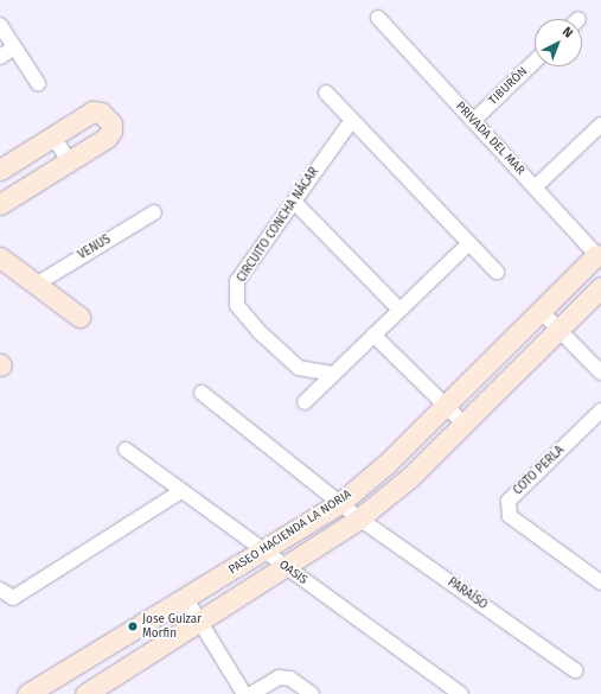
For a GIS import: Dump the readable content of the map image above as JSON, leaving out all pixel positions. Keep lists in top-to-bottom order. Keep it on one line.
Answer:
{"streets":{"street":["TIBURÓN","PRIVADA DEL MAR","CIRCUITO CONCHA NÁCAR","VENUS","COTO PERLA","PASEO HACIENDA LA NORIA","OASIS","PARAÍSO"]},"crossings":[["TIBURÓN","PRIVADA DEL MAR"],["PRIVADA DEL MAR","PASEO HACIENDA LA NORIA"],["PASEO HACIENDA LA NORIA","OASIS"],["PASEO HACIENDA LA NORIA","PARAÍSO"]],"places":["Jose Guizar Morfin"],"north":"top right"}
